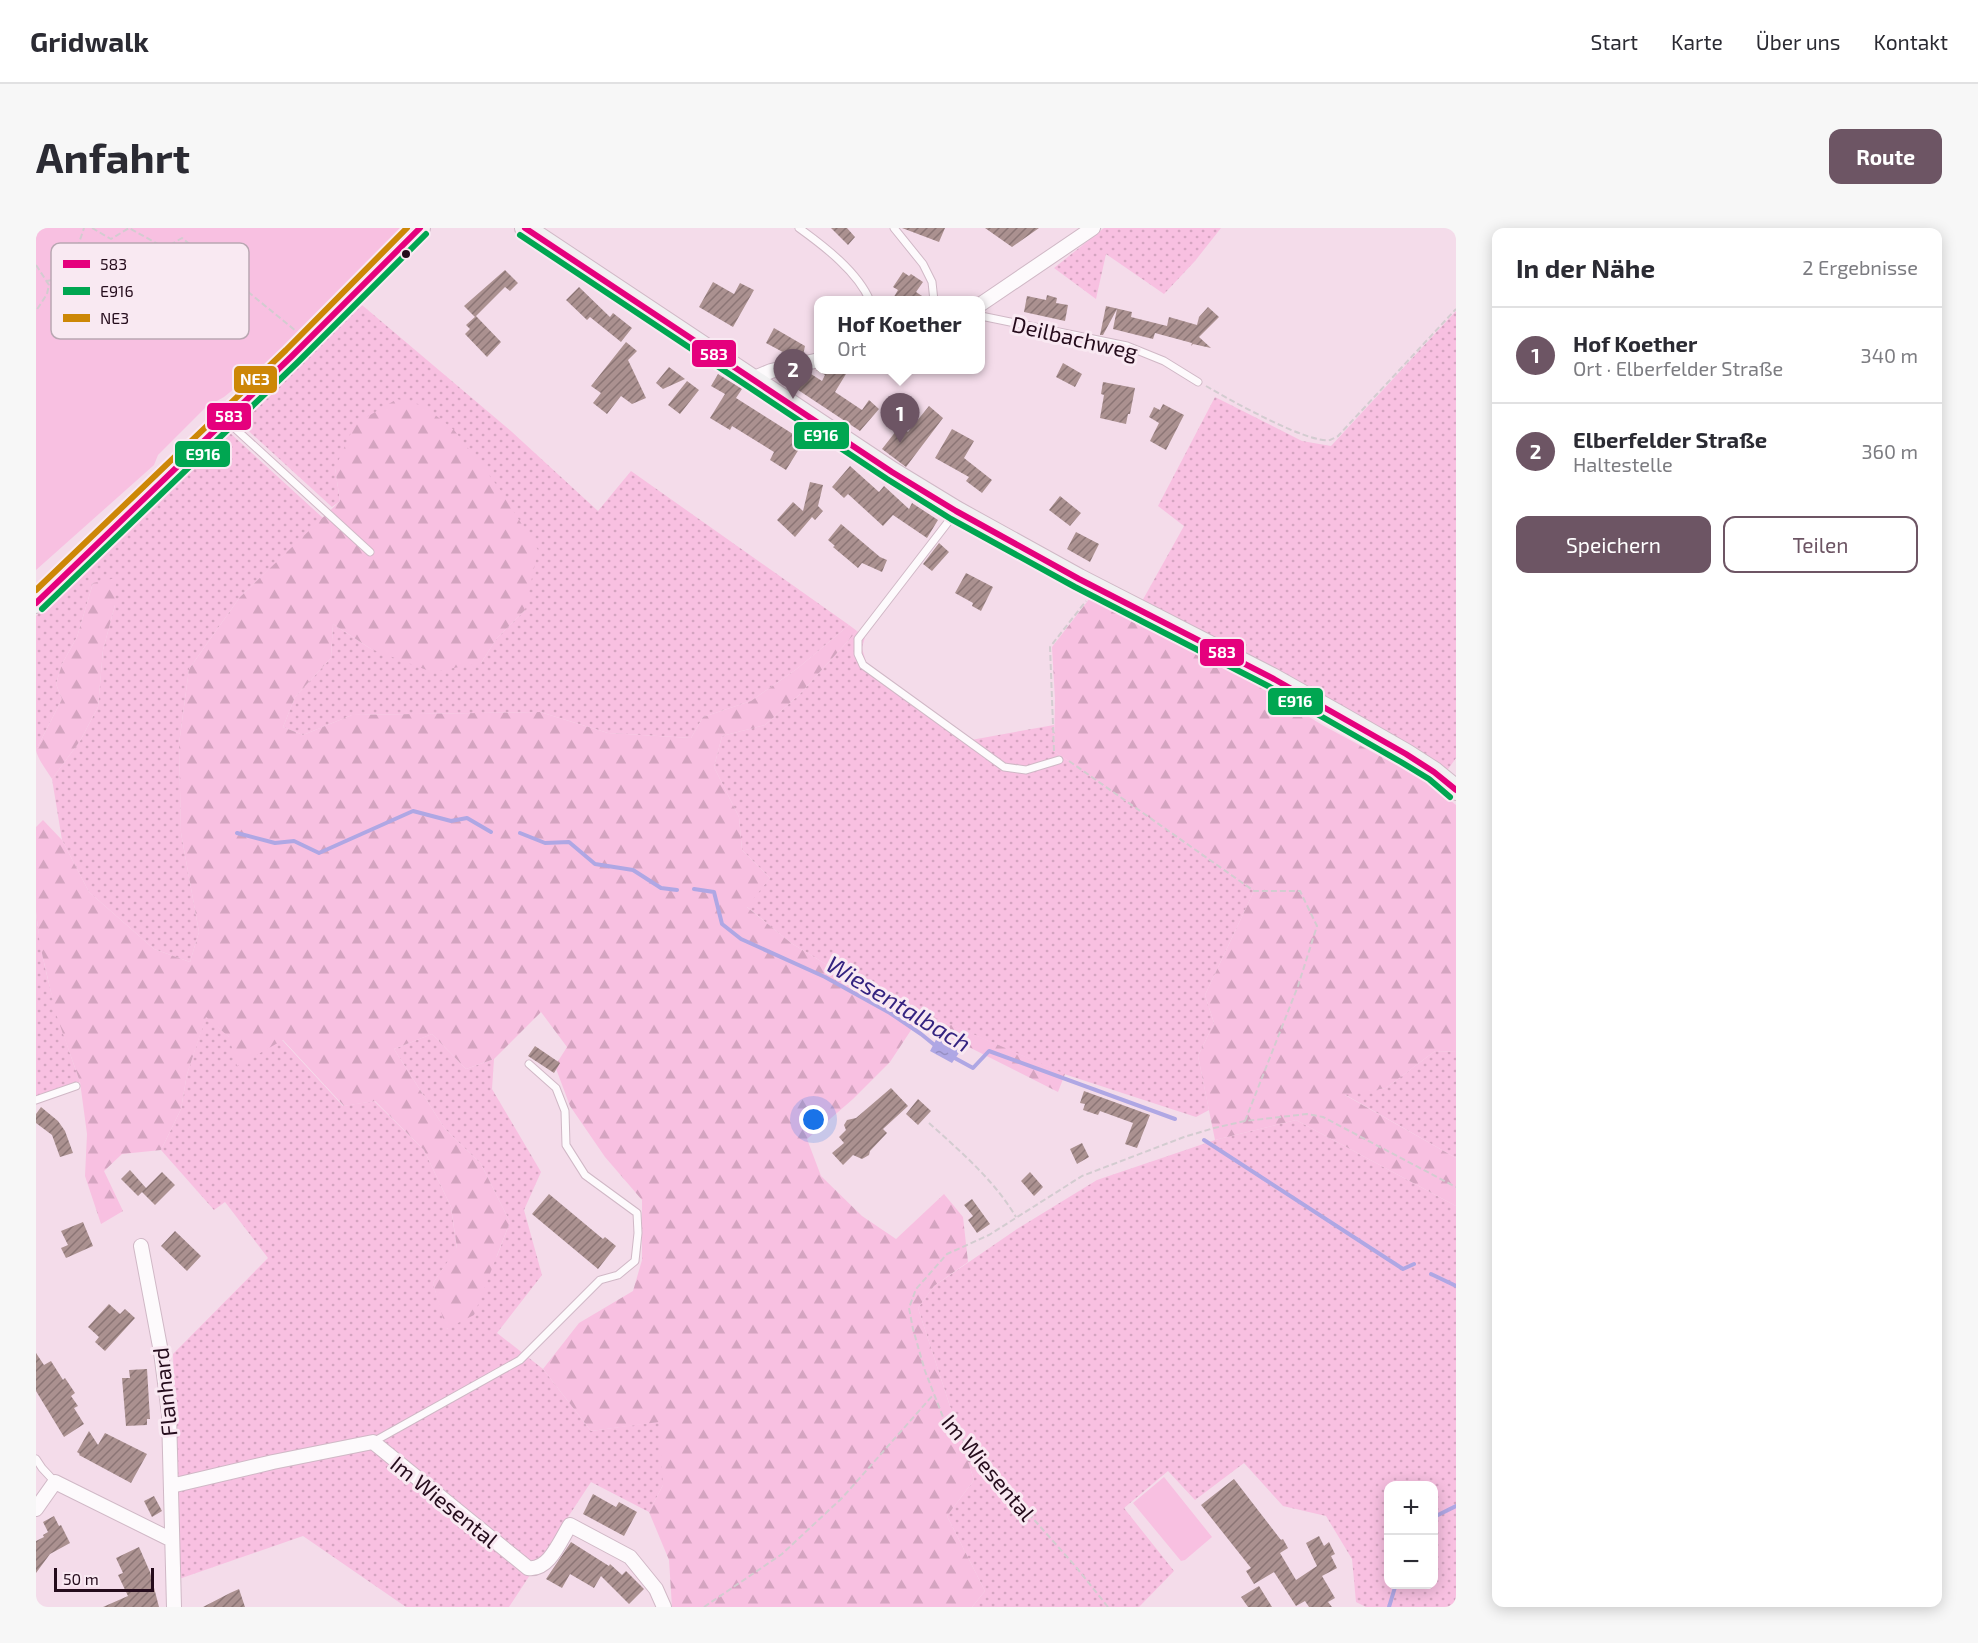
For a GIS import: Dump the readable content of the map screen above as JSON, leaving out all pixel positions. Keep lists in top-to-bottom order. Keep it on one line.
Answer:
{"streets":{"street":["Deilbachweg","Flanhard","Im Wiesental"]},"crossings":[["Flanhard","Im Wiesental"]],"water":["Wiesentalbach"],"lines":["transit line 583","transit line NE3","transit line E916"],"legend":["583","E916","NE3"],"scale_bar":"50 m","page":{"header":"Gridwalk","nav":["Start","Karte","Über uns","Kontakt"],"buttons":["Route",["Speichern","Teilen"]],"title":"Anfahrt","heading":["In der Nähe","2 Ergebnisse"],"popup":["Hof Koether","Ort"],"list":[{"mark":"1","name":"Hof Koether","note":"Ort · Elberfelder Straße","value":"340 m"},{"mark":"2","name":"Elberfelder Straße","note":"Haltestelle","value":"360 m"}],"pins":["2","1"],"map_buttons":["+","−"],"scale":"50 m"}}
